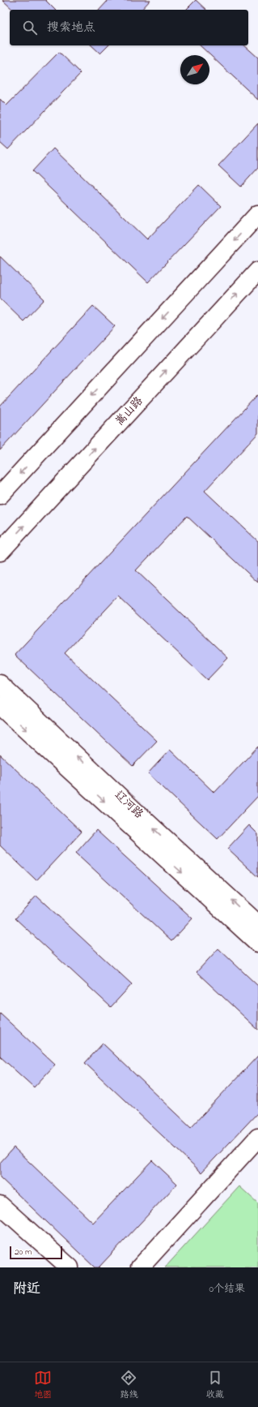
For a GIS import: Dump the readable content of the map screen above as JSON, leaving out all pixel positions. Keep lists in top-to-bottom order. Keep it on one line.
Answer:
{"streets":{"main road":["嵩山路","辽河路"]},"scale_bar":"20 m","north":"top right","page":{"search":"搜索地点","scale":"20 m","heading":["附近","0个结果"],"nav":["地图","路线","收藏"]}}
